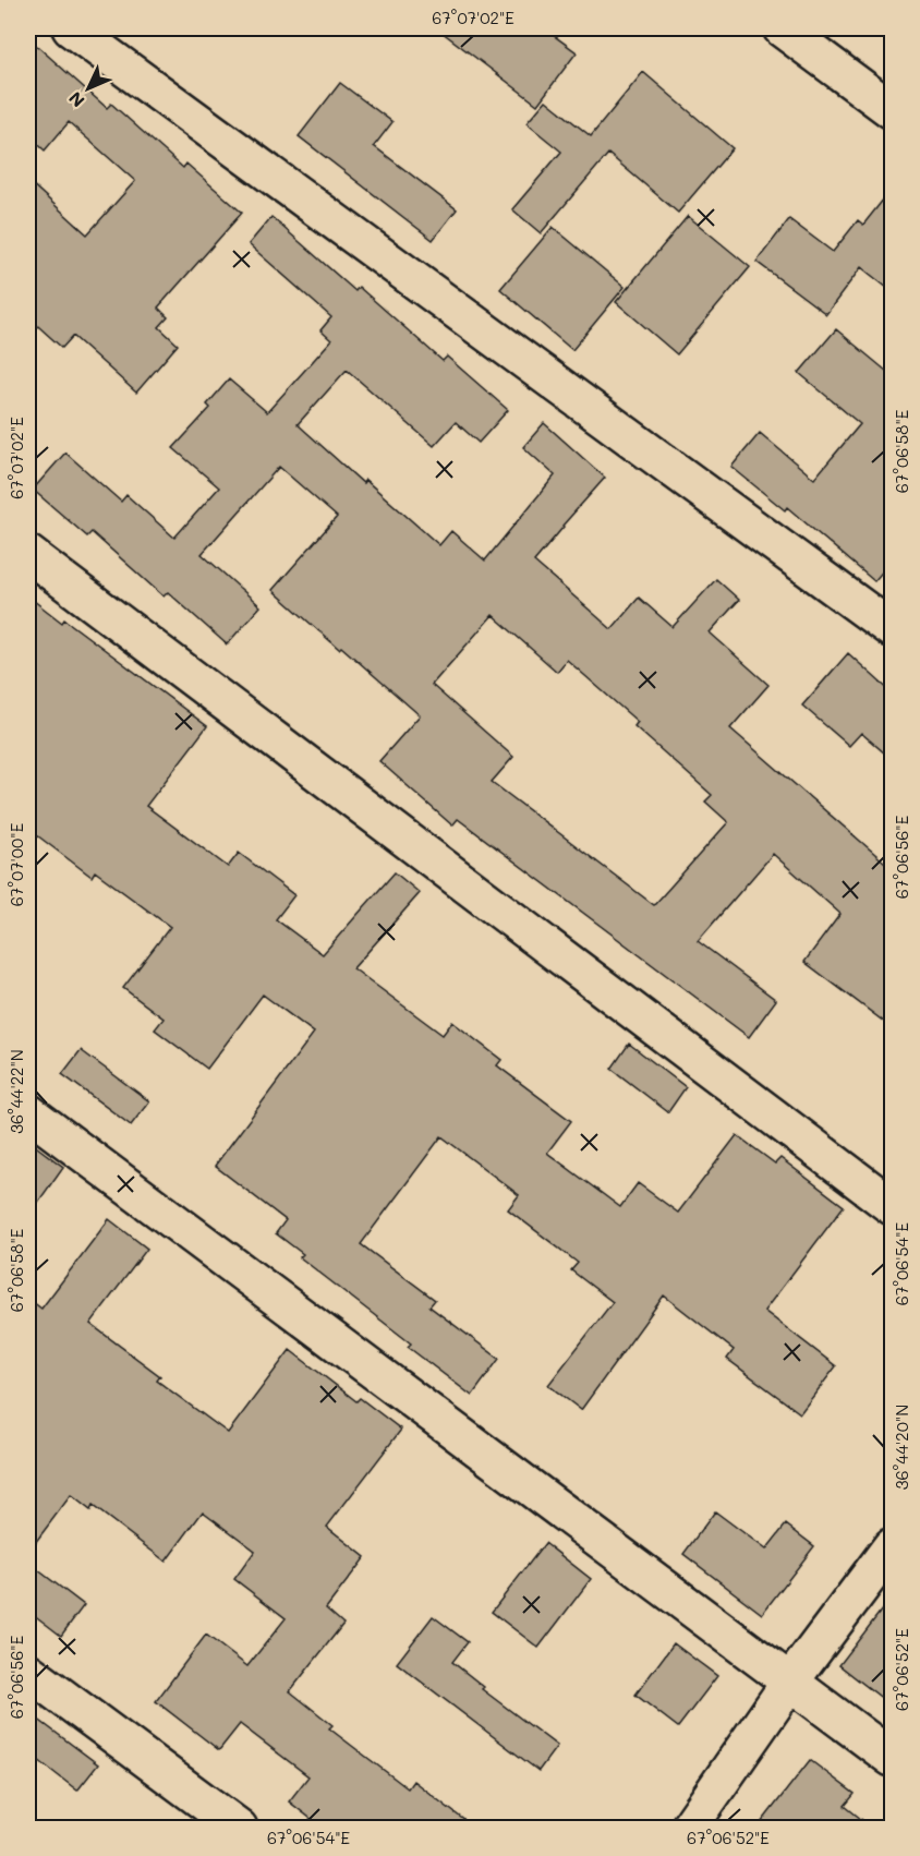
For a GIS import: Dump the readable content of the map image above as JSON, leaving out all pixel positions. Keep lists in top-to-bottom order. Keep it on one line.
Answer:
{"north":"bottom left","coordinates":["67°07'02\"E","67°06'58\"E","67°06'56\"E","67°07'00\"E","36°44'22\"N","67°06'54\"E","36°44'20\"N","67°06'52\"E"]}
